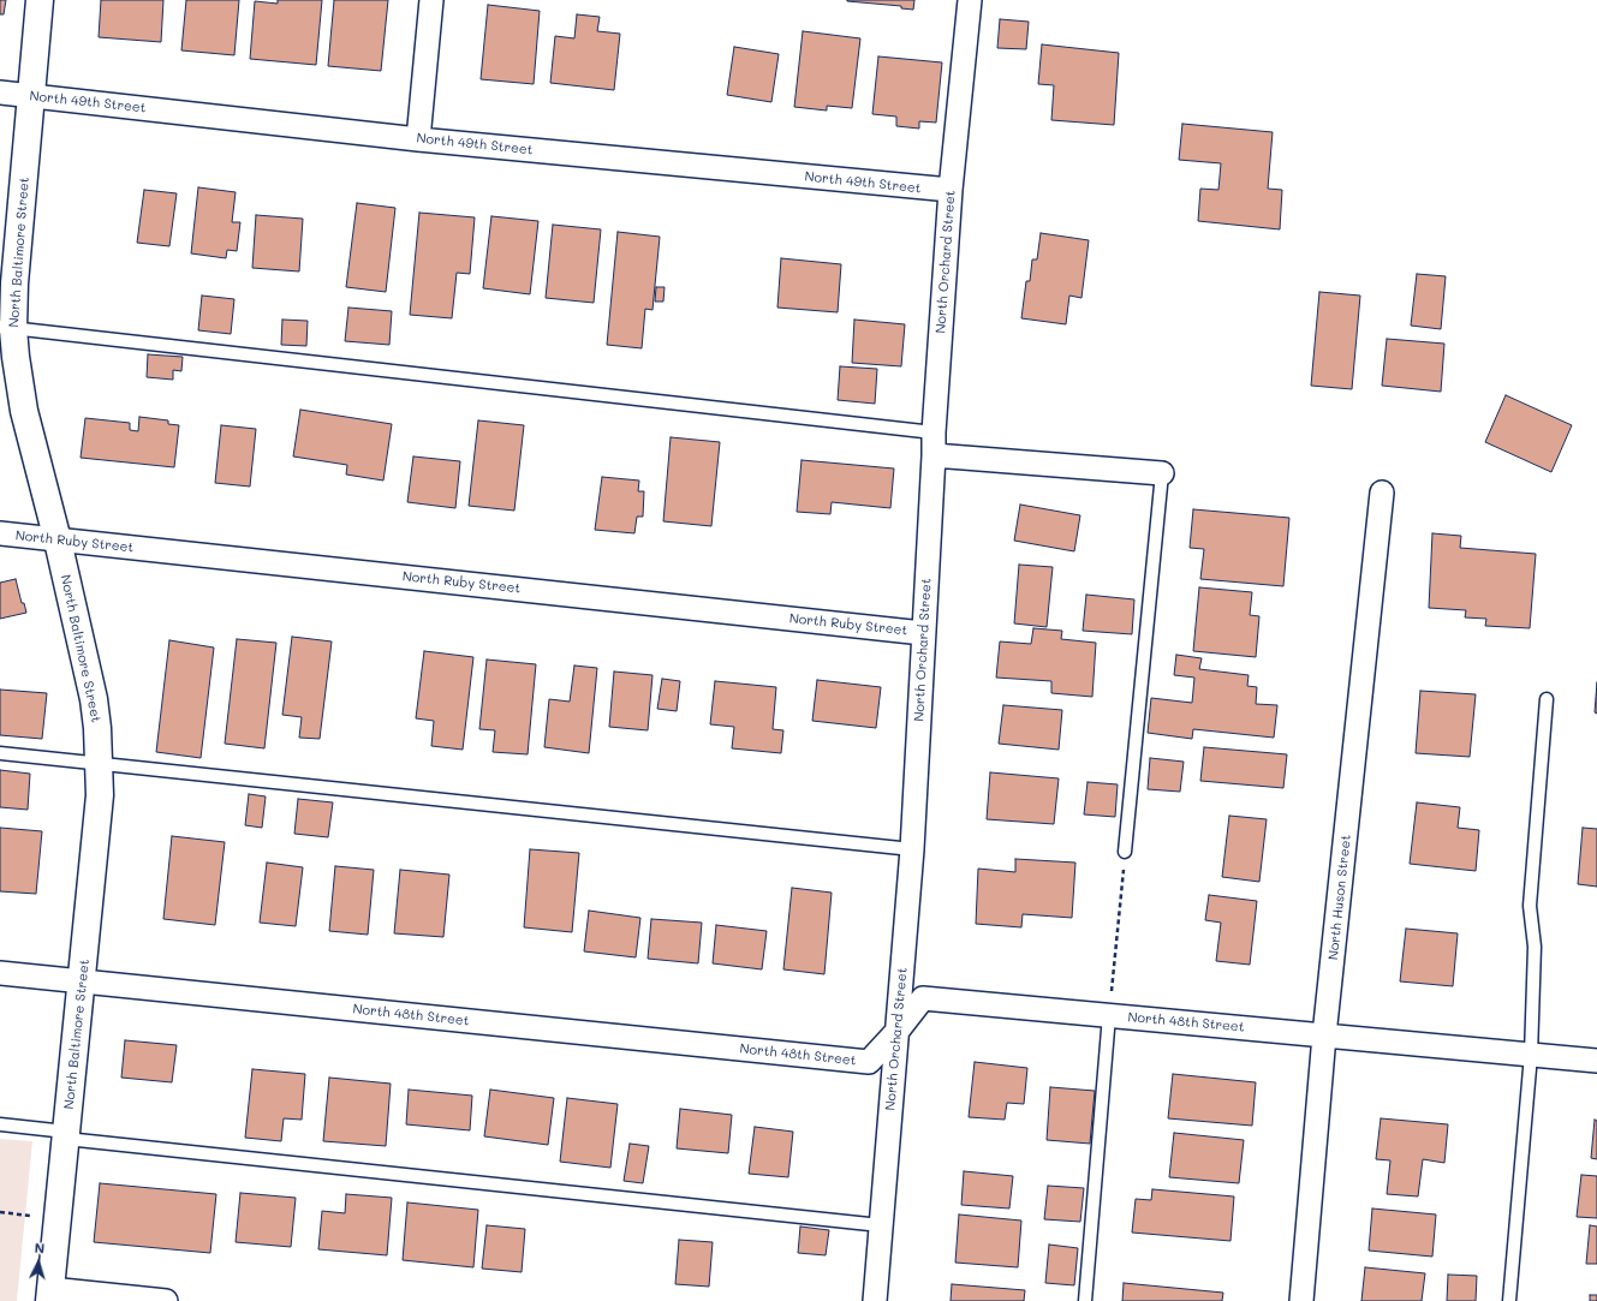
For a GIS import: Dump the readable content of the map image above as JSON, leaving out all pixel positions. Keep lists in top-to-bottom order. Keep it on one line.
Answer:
{"streets":{"street":["North 49th Street","North Baltimore Street","North Orchard Street","North Ruby Street","North Huson Street","North 48th Street"]},"crossings":[["North 49th Street","North Baltimore Street"],["North 49th Street","North Orchard Street"],["North Baltimore Street","North Ruby Street"],["North Baltimore Street","North 48th Street"],["North Orchard Street","North Ruby Street"],["North Orchard Street","North 48th Street"],["North Huson Street","North 48th Street"]],"north":"top"}
